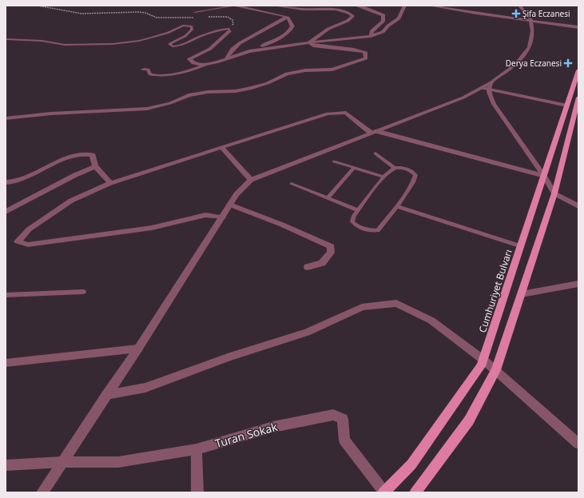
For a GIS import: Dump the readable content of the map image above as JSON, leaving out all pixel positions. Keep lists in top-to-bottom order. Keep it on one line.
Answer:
{"streets":{"main road":["Cumhuriyet Bulvarı"],"street":["Turan Sokak"]},"crossings":[["Cumhuriyet Bulvarı","Turan Sokak"]],"places":{"health":["Şifa Eczanesi","Derya Eczanesi"]}}
